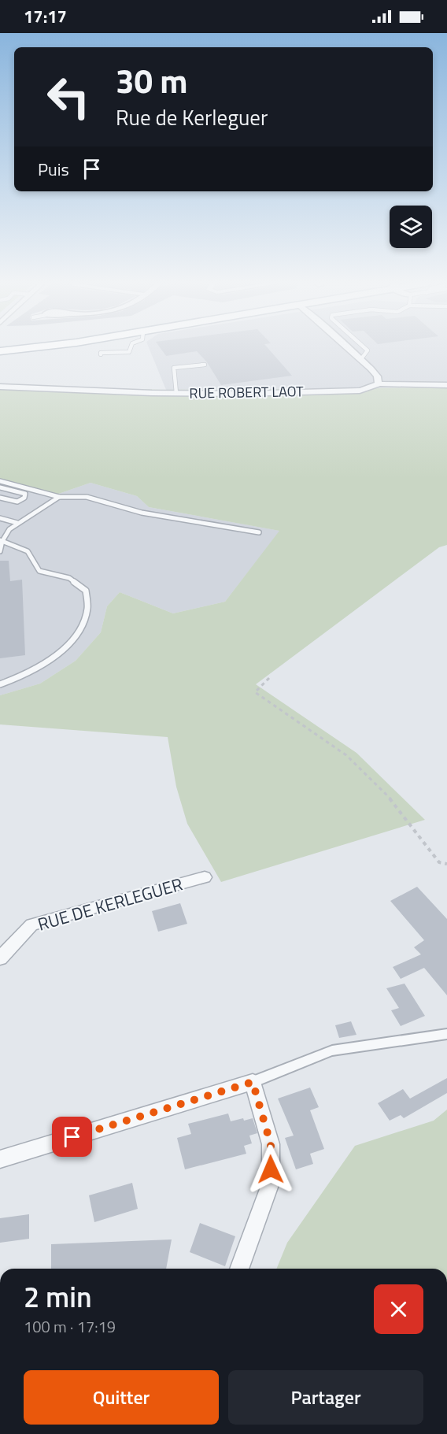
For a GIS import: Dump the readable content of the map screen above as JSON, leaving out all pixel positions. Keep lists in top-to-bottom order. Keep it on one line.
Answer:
{"streets":{"street":["RUE ROBERT LAOT","RUE DE KERLEGUER"]},"page":{"status":"17:17","turn":["30 m","Rue de Kerleguer"],"then":"Puis","heading":["2 min","100 m · 17:19"],"buttons":["Quitter","Partager"]}}
